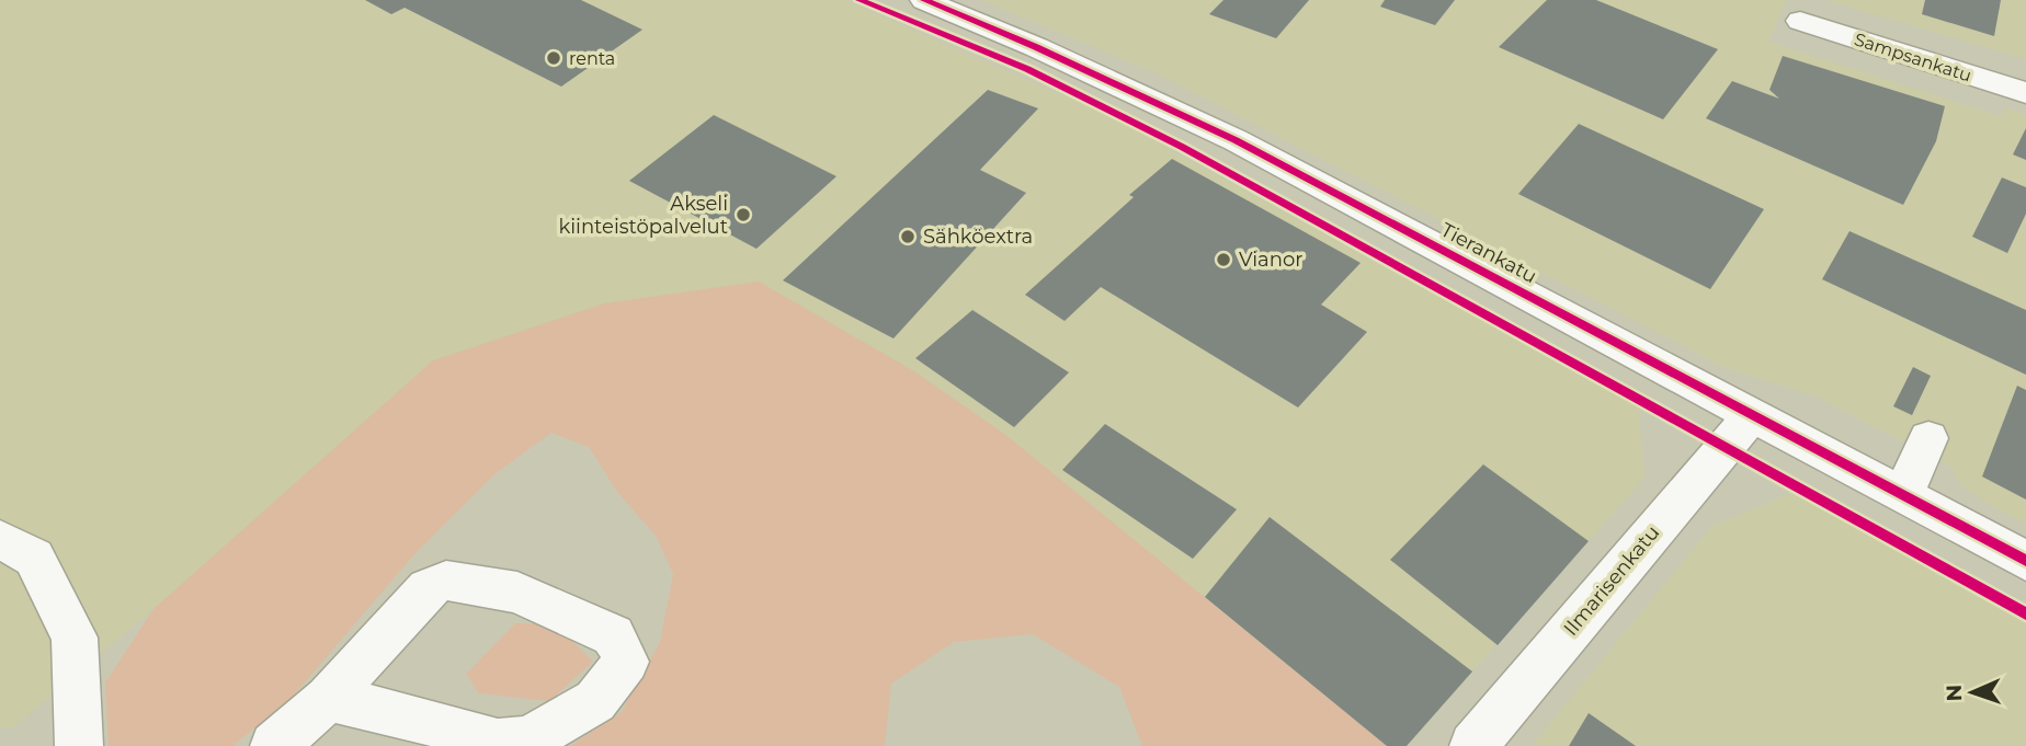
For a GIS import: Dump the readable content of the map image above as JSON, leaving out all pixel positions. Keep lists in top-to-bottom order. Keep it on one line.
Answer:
{"streets":{"street":["Sampsankatu","Tierankatu","Ilmarisenkatu"]},"crossings":[["Tierankatu","Ilmarisenkatu"]],"places":["renta","Akseli kiinteistöpalvelut","Sähköextra","Vianor"],"north":"left"}
